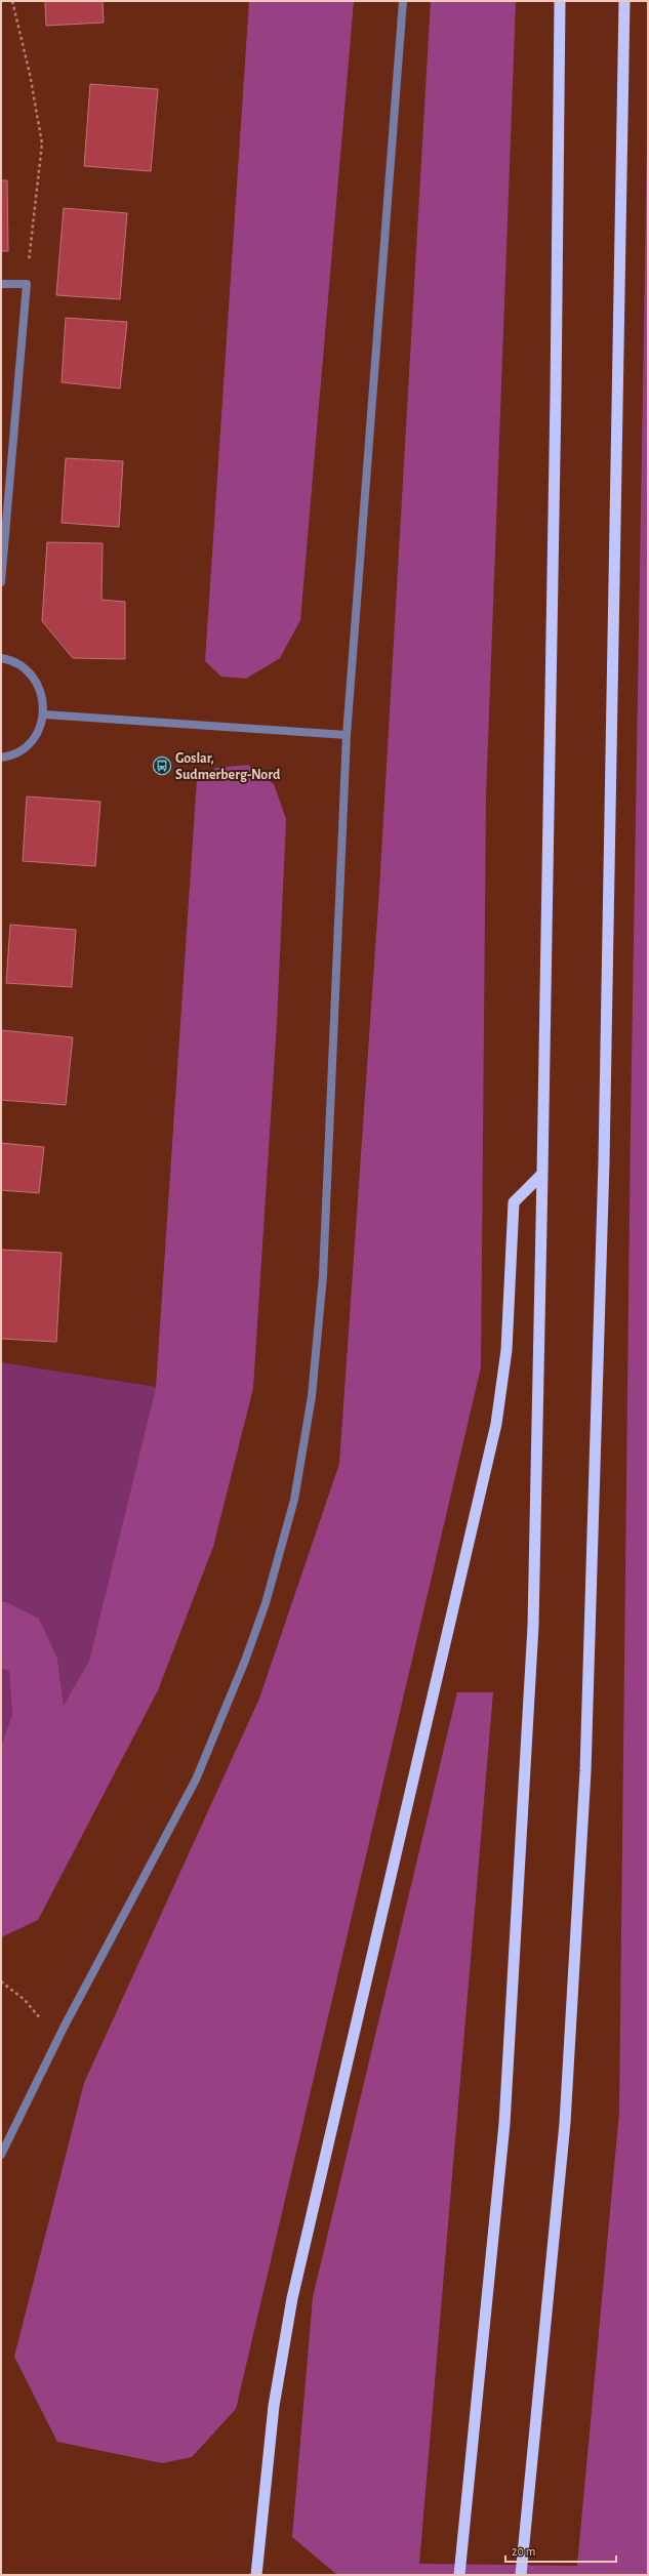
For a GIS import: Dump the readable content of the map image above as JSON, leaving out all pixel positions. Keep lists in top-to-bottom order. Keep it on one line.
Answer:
{"places":{"bus stop":["Goslar, Sudmerberg-Nord"]},"scale_bar":"20 m"}
